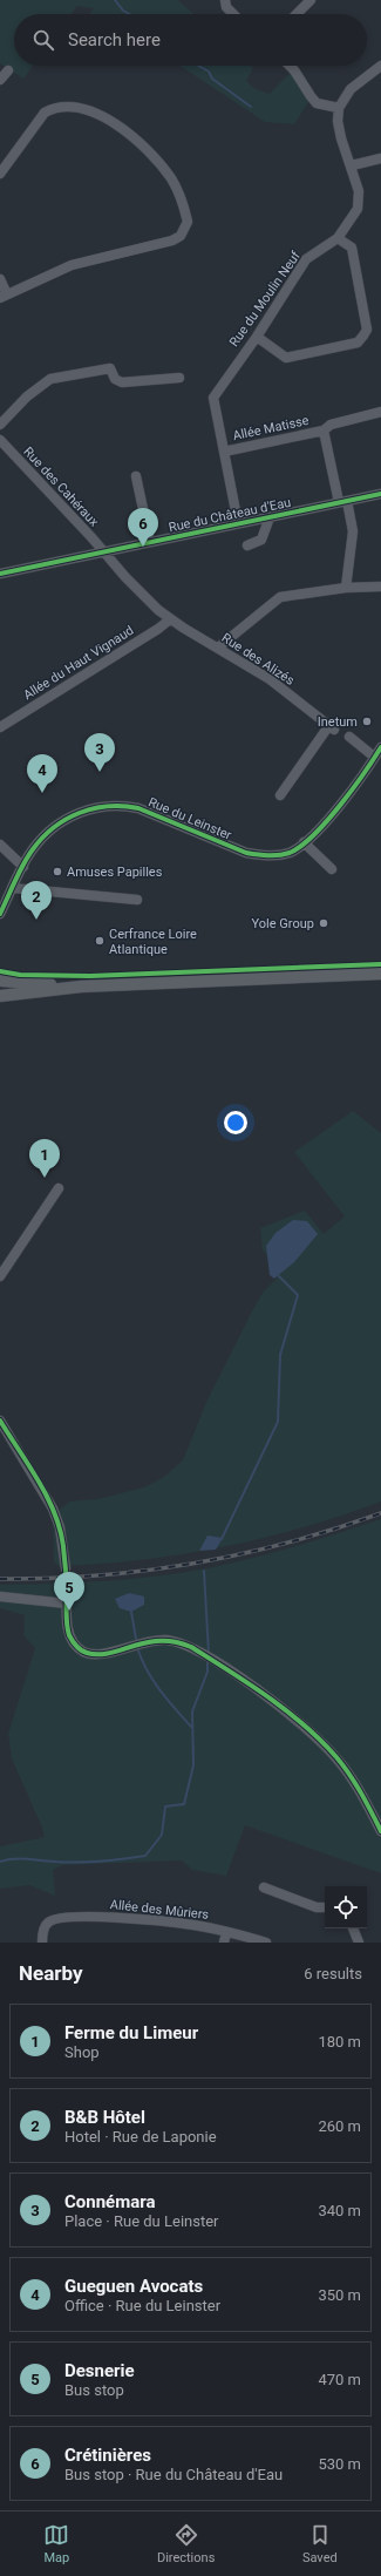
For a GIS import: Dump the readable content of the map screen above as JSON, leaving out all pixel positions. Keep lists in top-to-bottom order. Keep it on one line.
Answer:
{"streets":{"street":["Rue du Moulin Neuf","Allée Matisse","Rue des Cahéraux","Rue du Château d'Eau","Rue des Alizés","Allée du Haut Vignaud","Rue du Leinster","Allée des Mûriers"]},"crossings":[["Rue du Moulin Neuf","Allée Matisse"],["Rue du Moulin Neuf","Rue du Château d'Eau"],["Allée Matisse","Rue du Château d'Eau"],["Rue des Cahéraux","Rue du Château d'Eau"],["Rue des Cahéraux","Rue des Alizés"],["Rue des Cahéraux","Allée du Haut Vignaud"],["Rue des Alizés","Allée du Haut Vignaud"]],"places":["Inetum","Amuses Papilles","Yole Group","Cerfrance Loire Atlantique"],"page":{"search":"Search here","pins":["6","3","4","2","1","5"],"heading":["Nearby","6 results"],"list":[{"mark":"1","name":"Ferme du Limeur","note":"Shop","value":"180 m"},{"mark":"2","name":"B&B Hôtel","note":"Hotel · Rue de Laponie","value":"260 m"},{"mark":"3","name":"Connémara","note":"Place · Rue du Leinster","value":"340 m"},{"mark":"4","name":"Gueguen Avocats","note":"Office · Rue du Leinster","value":"350 m"},{"mark":"5","name":"Desnerie","note":"Bus stop","value":"470 m"},{"mark":"6","name":"Crétinières","note":"Bus stop · Rue du Château d'Eau","value":"530 m"}],"nav":["Map","Directions","Saved"]}}
